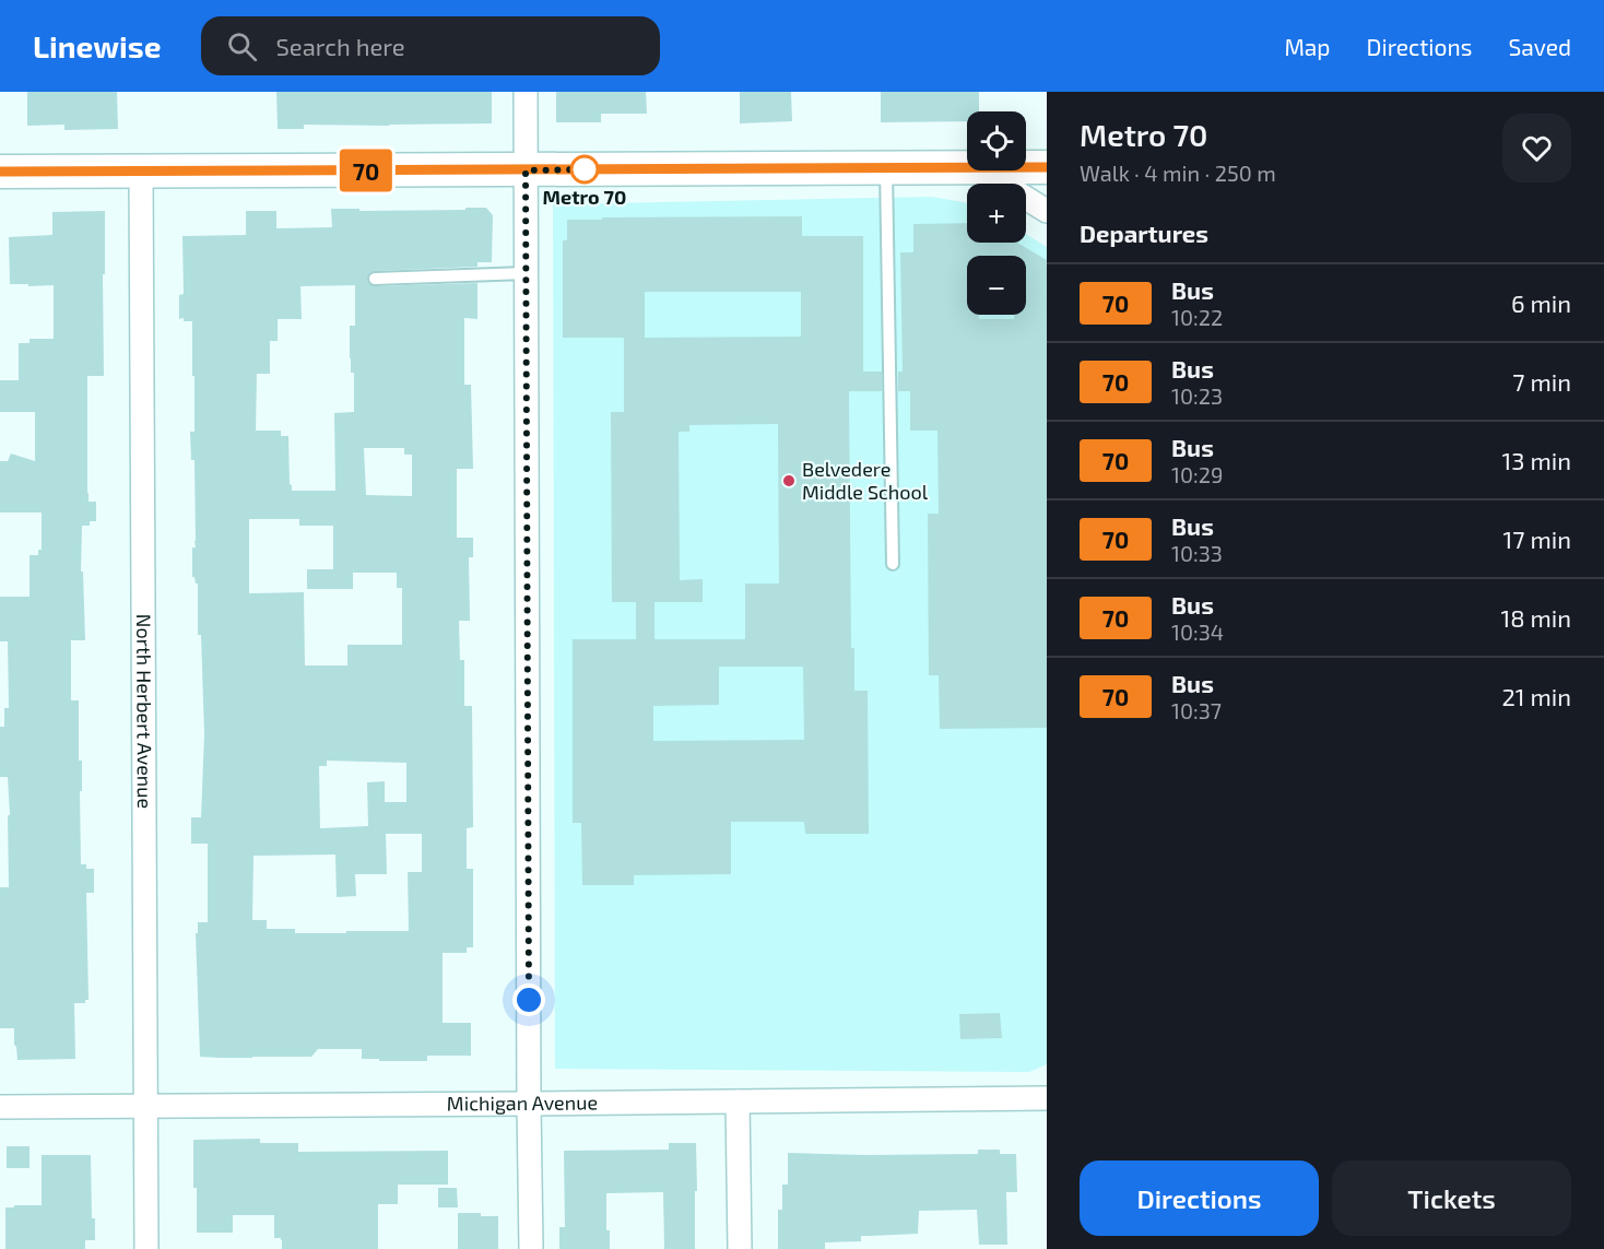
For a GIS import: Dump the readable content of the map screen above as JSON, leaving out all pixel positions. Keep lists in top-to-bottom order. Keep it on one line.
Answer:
{"streets":{"street":["North Herbert Avenue","Michigan Avenue"]},"crossings":[["North Herbert Avenue","Michigan Avenue"]],"places":["Metro 70","Belvedere Middle School"],"lines":["bus line 70"],"page":{"header":"Linewise","search":"Search here","nav":["Map","Directions","Saved"],"on_map":"70","heading":[["Metro 70","Walk · 4 min · 250 m"],"Departures"],"map_buttons":["+","−"],"list":[{"mark":"70","name":"Bus","note":"10:22","value":"6 min"},{"mark":"70","name":"Bus","note":"10:23","value":"7 min"},{"mark":"70","name":"Bus","note":"10:29","value":"13 min"},{"mark":"70","name":"Bus","note":"10:33","value":"17 min"},{"mark":"70","name":"Bus","note":"10:34","value":"18 min"},{"mark":"70","name":"Bus","note":"10:37","value":"21 min"}],"buttons":["Directions","Tickets"]}}
